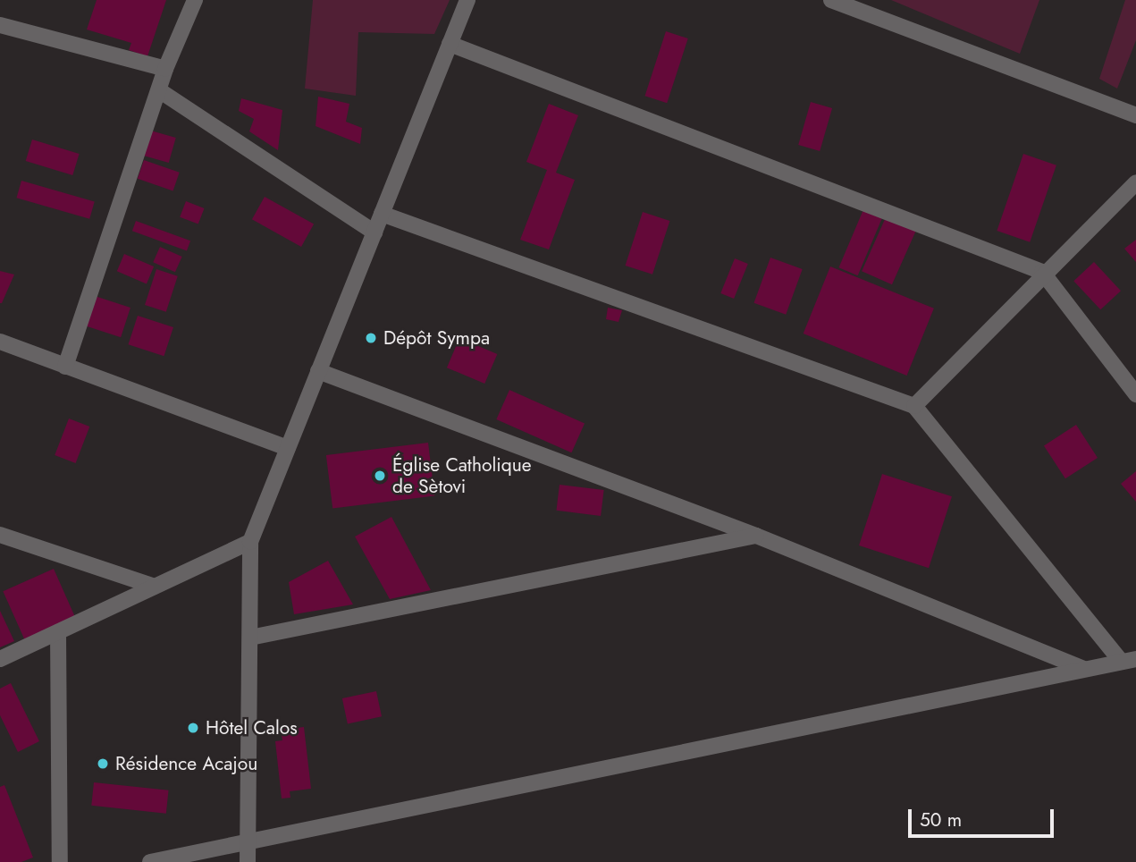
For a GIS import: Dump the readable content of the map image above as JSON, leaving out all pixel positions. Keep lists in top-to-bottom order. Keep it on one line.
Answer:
{"places":["Dépôt Sympa","Église Catholique de Sètovi","Hôtel Calos","Résidence Acajou"],"scale_bar":"50 m"}
